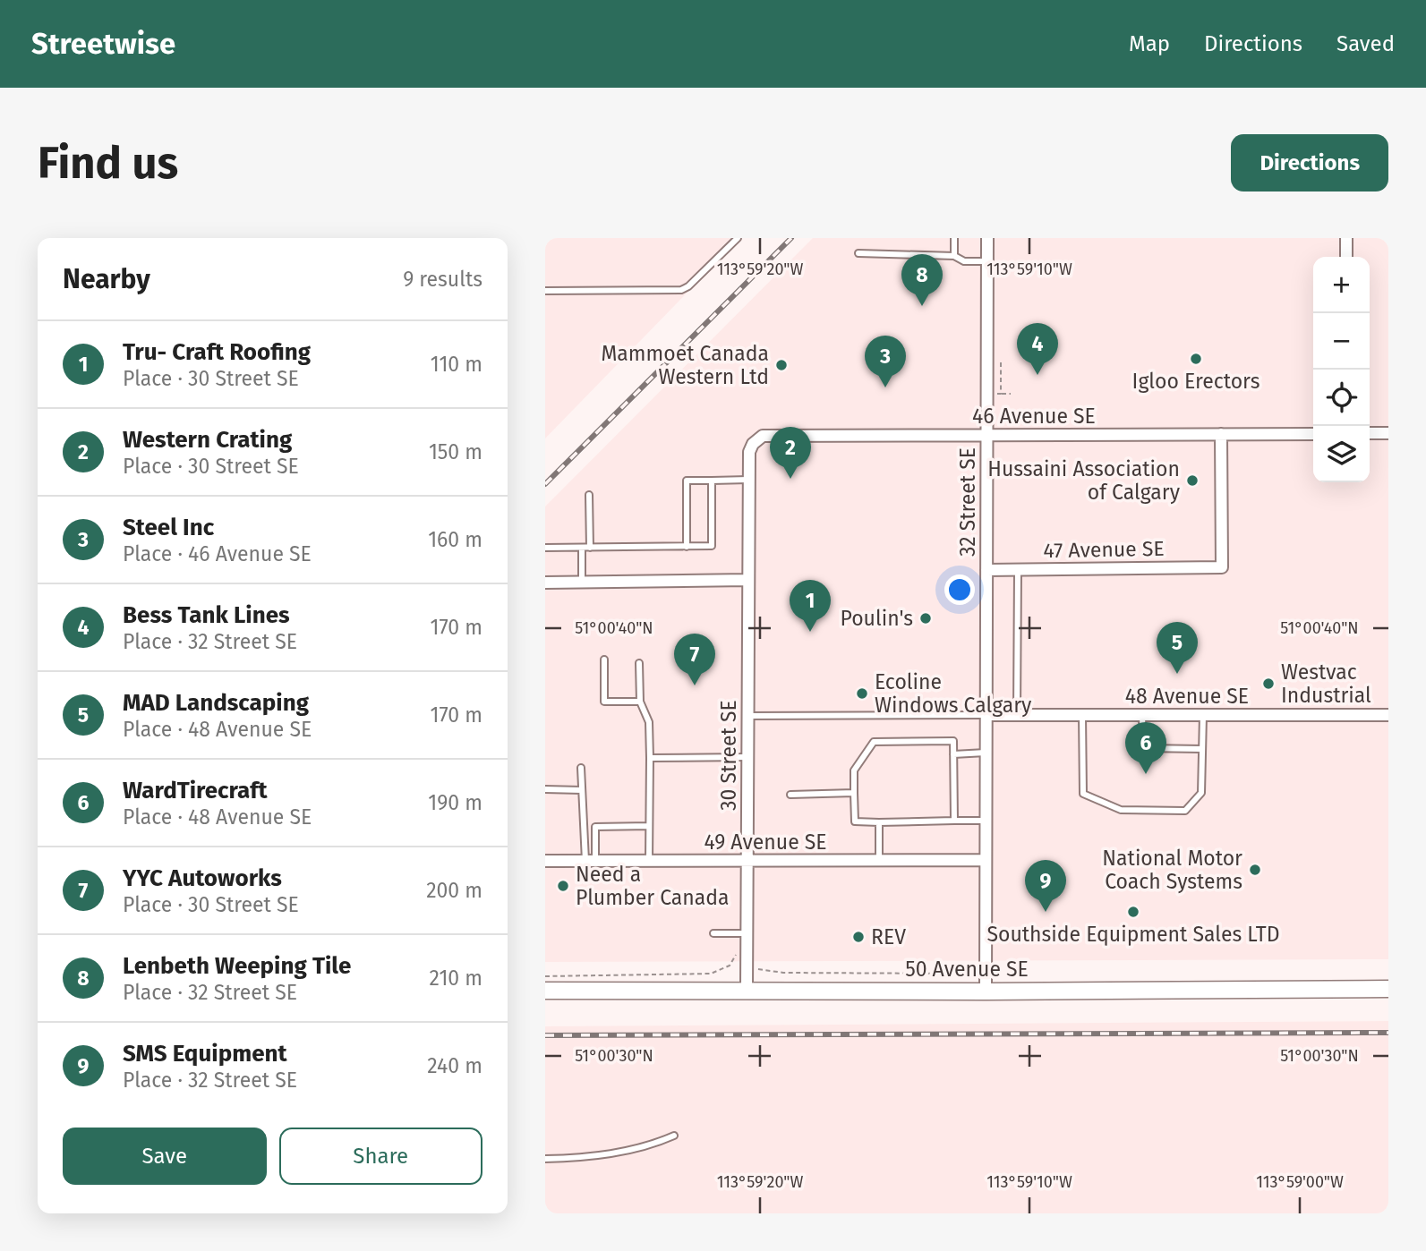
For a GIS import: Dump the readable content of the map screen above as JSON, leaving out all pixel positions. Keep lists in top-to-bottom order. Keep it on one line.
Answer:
{"streets":{"street":["46 Avenue SE","32 Street SE","47 Avenue SE","48 Avenue SE","30 Street SE","49 Avenue SE","50 Avenue SE"]},"crossings":[["46 Avenue SE","32 Street SE"],["46 Avenue SE","47 Avenue SE"],["46 Avenue SE","30 Street SE"],["32 Street SE","47 Avenue SE"],["32 Street SE","48 Avenue SE"],["32 Street SE","49 Avenue SE"],["32 Street SE","50 Avenue SE"],["30 Street SE","49 Avenue SE"],["30 Street SE","50 Avenue SE"]],"places":["Igloo Erectors","Mammoet Canada Western Ltd","Hussaini Association of Calgary","Poulin's","Westvac Industrial","Ecoline Windows Calgary","National Motor Coach Systems","Need a Plumber Canada","Southside Equipment Sales LTD","REV"],"page":{"header":"Streetwise","nav":["Map","Directions","Saved"],"buttons":["Directions",["Save","Share"]],"title":"Find us","heading":["Nearby","9 results"],"pins":["8","4","3","2","1","5","7","6","9"],"map_buttons":["+","−"],"list":[{"mark":"1","name":"Tru- Craft Roofing","note":"Place · 30 Street SE","value":"110 m"},{"mark":"2","name":"Western Crating","note":"Place · 30 Street SE","value":"150 m"},{"mark":"3","name":"Steel Inc","note":"Place · 46 Avenue SE","value":"160 m"},{"mark":"4","name":"Bess Tank Lines","note":"Place · 32 Street SE","value":"170 m"},{"mark":"5","name":"MAD Landscaping","note":"Place · 48 Avenue SE","value":"170 m"},{"mark":"6","name":"WardTirecraft","note":"Place · 48 Avenue SE","value":"190 m"},{"mark":"7","name":"YYC Autoworks","note":"Place · 30 Street SE","value":"200 m"},{"mark":"8","name":"Lenbeth Weeping Tile","note":"Place · 32 Street SE","value":"210 m"},{"mark":"9","name":"SMS Equipment","note":"Place · 32 Street SE","value":"240 m"}]},"coordinates":["113°59'20\"W","113°59'10\"W","51°00'40\"N","51°00'30\"N","113°59'00\"W"]}
